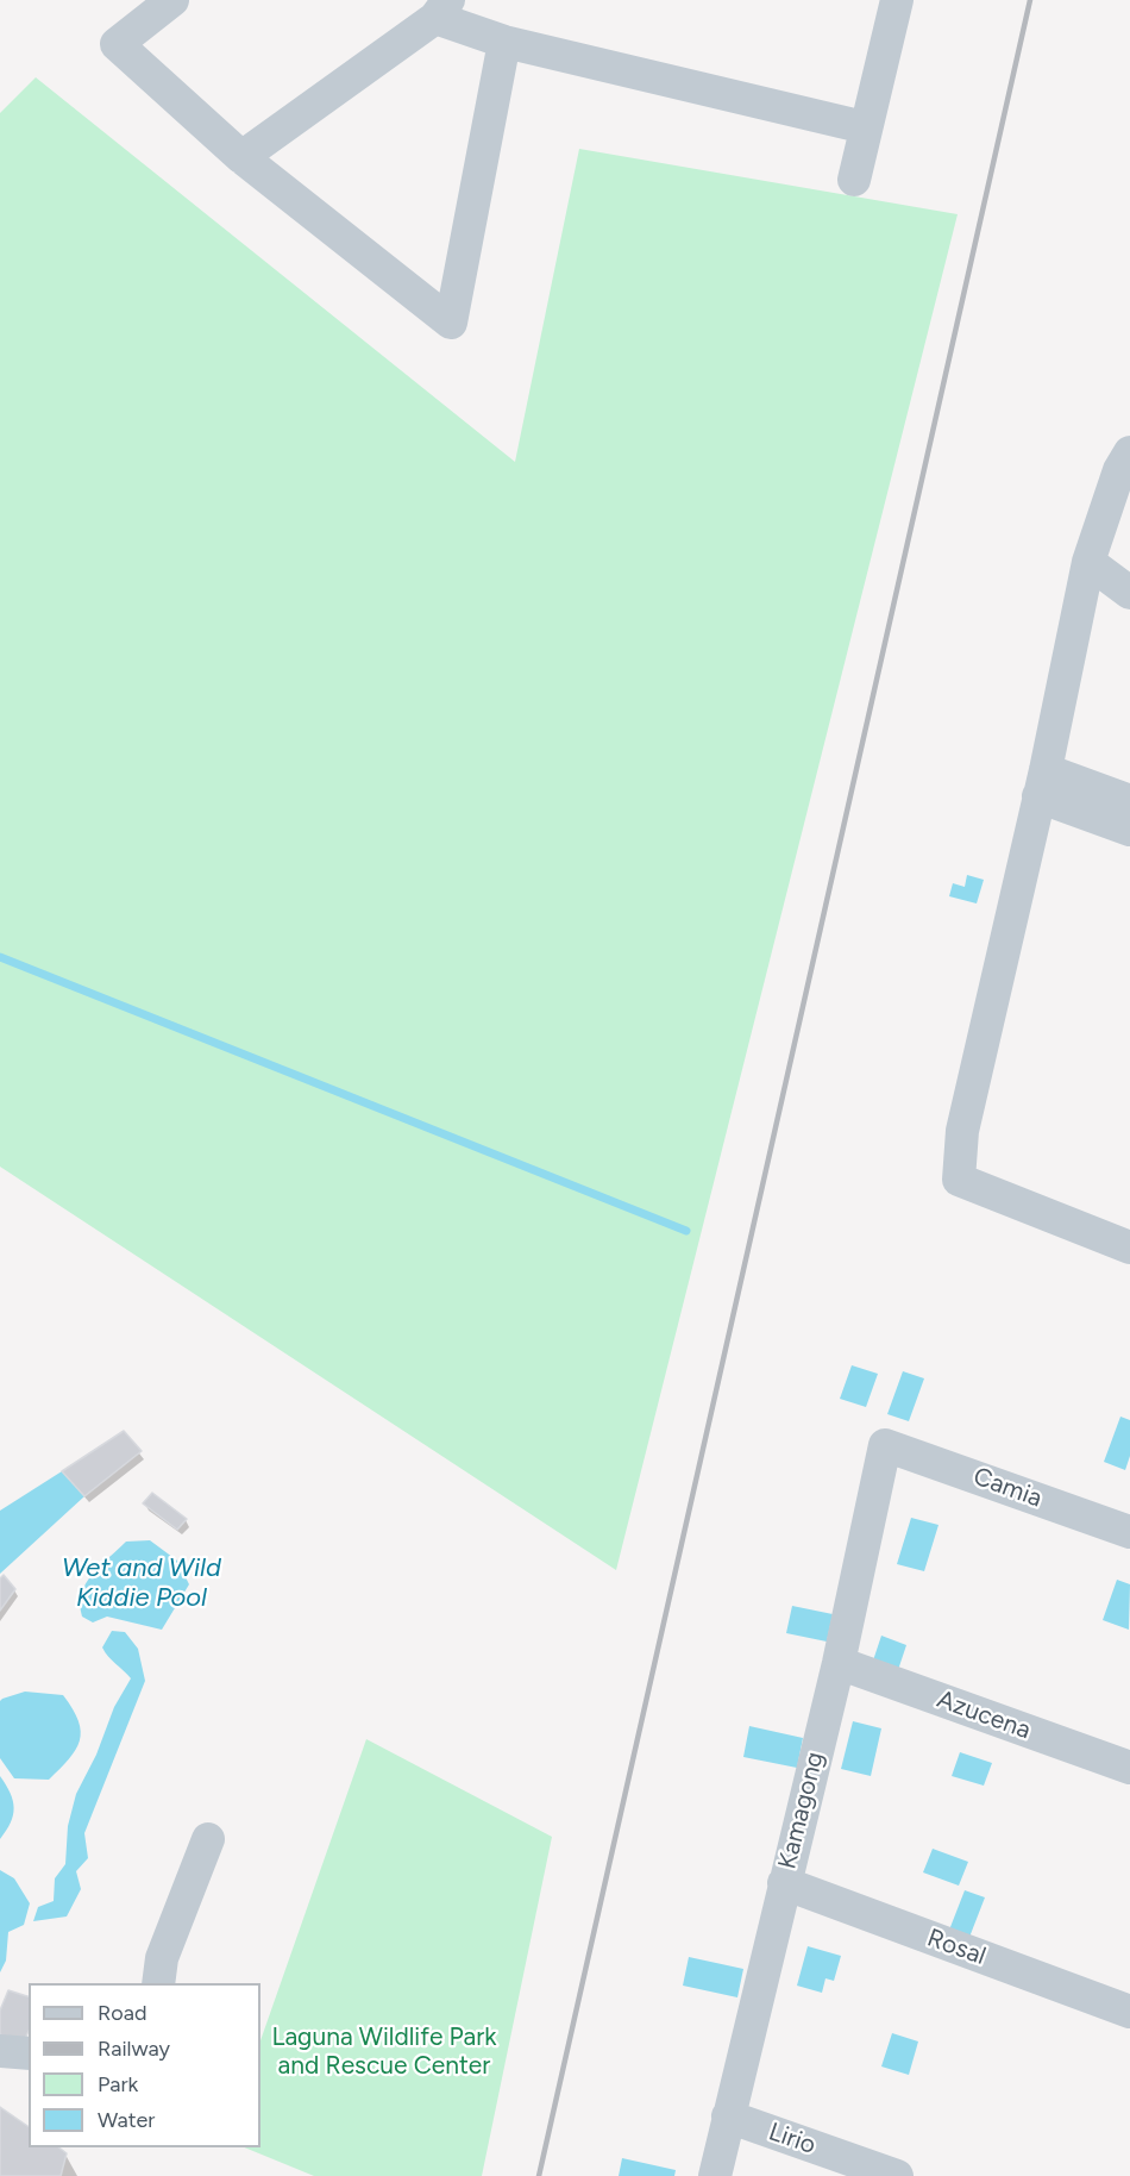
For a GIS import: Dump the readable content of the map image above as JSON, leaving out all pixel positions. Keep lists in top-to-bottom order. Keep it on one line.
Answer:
{"streets":{"street":["Camia","Azucena","Kamagong","Rosal","Lirio"]},"crossings":[["Camia","Kamagong"],["Azucena","Kamagong"],["Kamagong","Rosal"],["Kamagong","Lirio"]],"water":["Wet and Wild Kiddie Pool"],"parks":["Laguna Wildlife Park and Rescue Center"],"legend":["Road","Railway","Park","Water"]}
